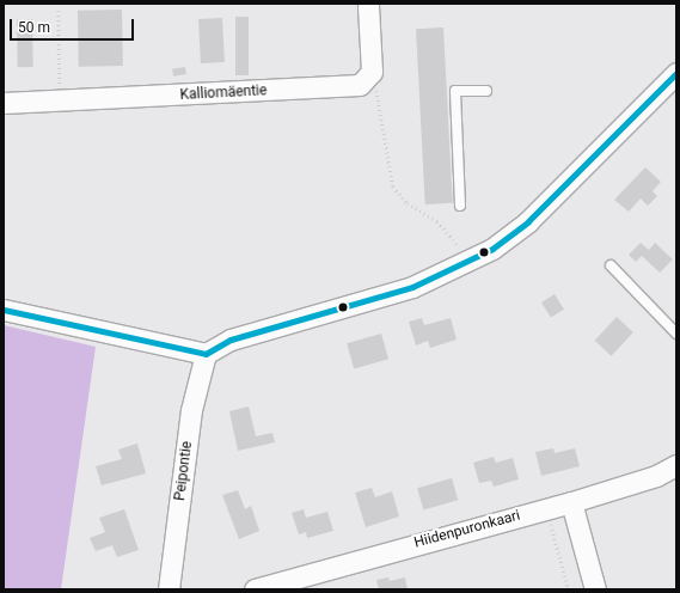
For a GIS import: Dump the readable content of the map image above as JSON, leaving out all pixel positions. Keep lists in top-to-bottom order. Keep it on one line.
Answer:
{"streets":{"street":["Kalliomäentie","Peipontie","Hiidenpuronkaari"]},"scale_bar":"50 m"}
